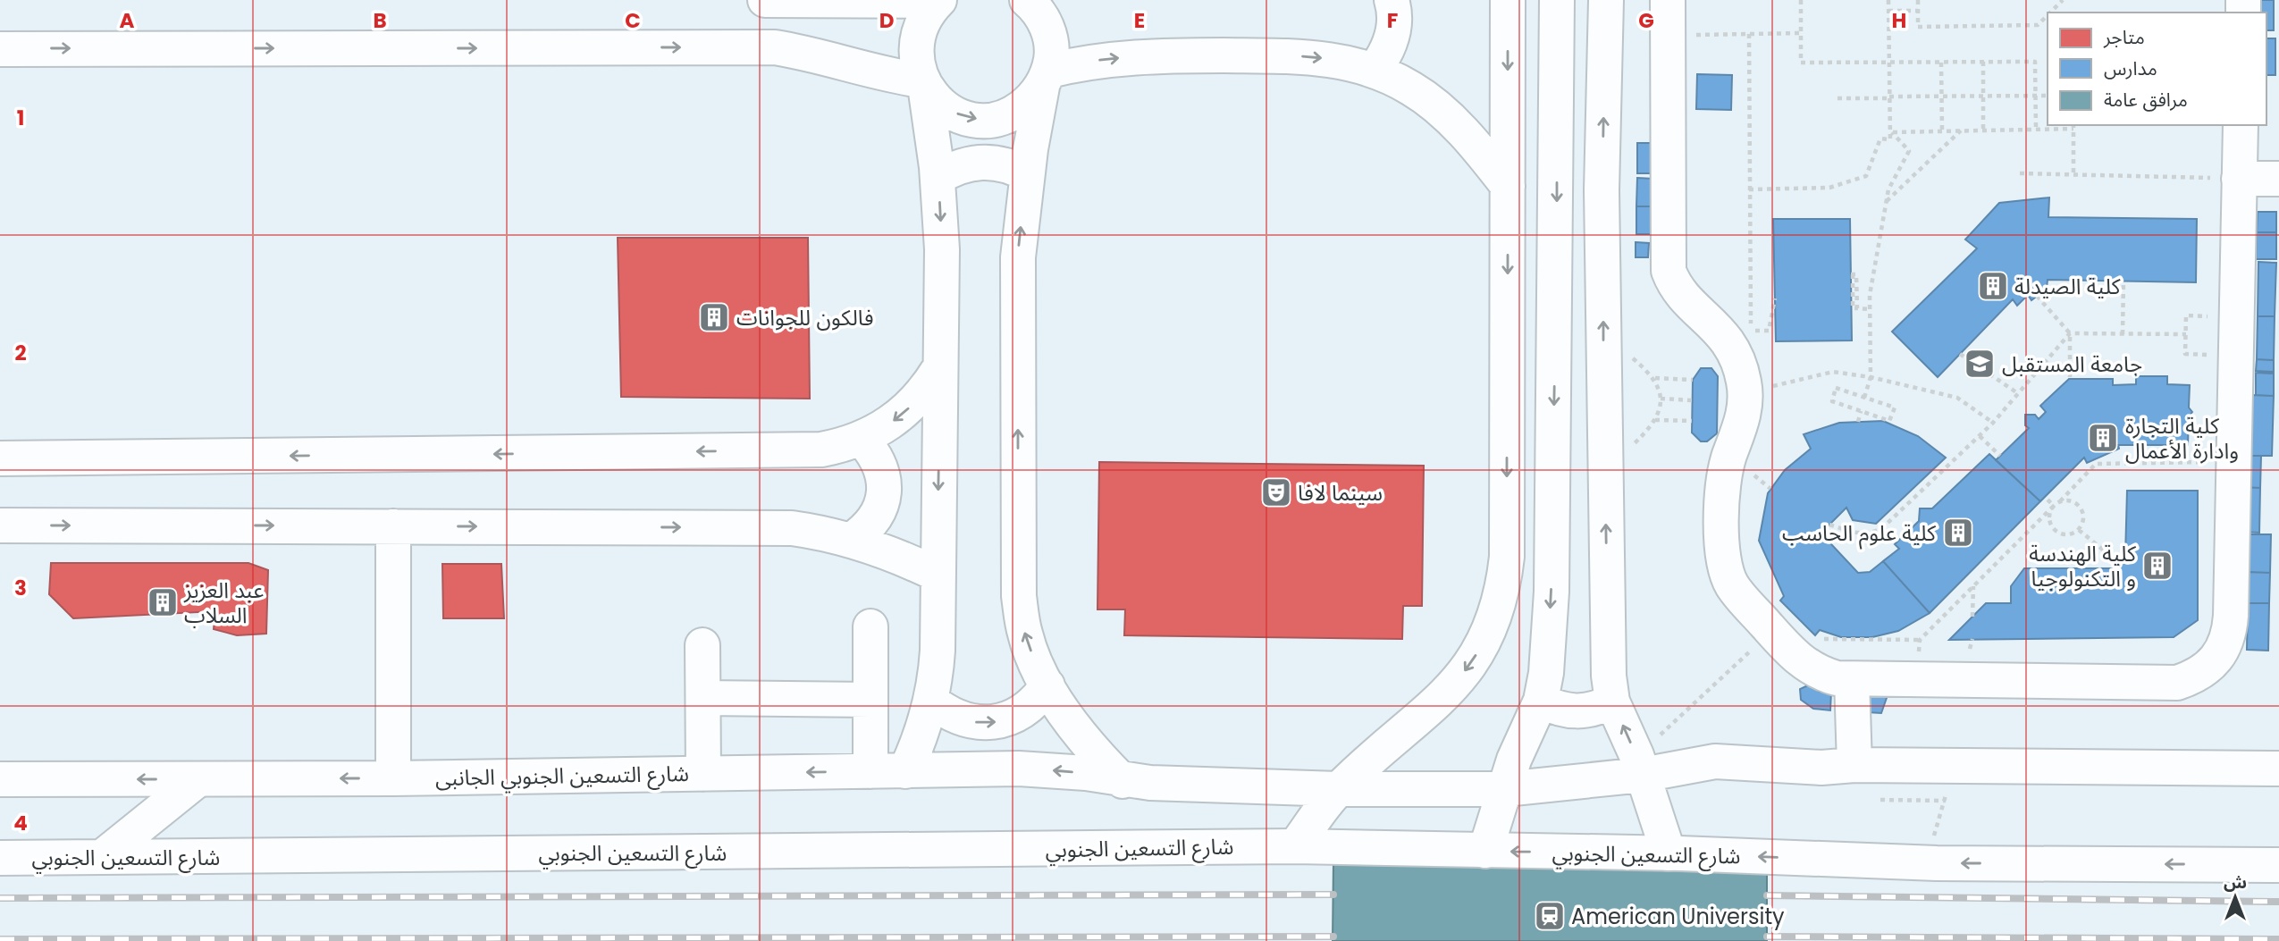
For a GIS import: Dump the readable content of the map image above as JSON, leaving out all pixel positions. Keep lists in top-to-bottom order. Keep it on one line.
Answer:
{"streets":{"street":["شارع التسعين الجنوبي الجانبى","شارع التسعين الجنوبي"]},"places":{"building":["كلية الصيدلة","فالكون للجوانات","كلية التجارة وادارة الأعمال","كلية علوم الحاسب","كلية الهندسة و التكنولوجيا","عبد العزيز السلاب"],"school or university":["جامعة المستقبل"],"theatre":["سينما لافا"],"station":["American University"]},"legend":["متاجر","مدارس","مرافق عامة"],"north":"top","grid":{"columns":["A","B","C","D","E","F","G","H"],"rows":["1","2","3","4"]}}
